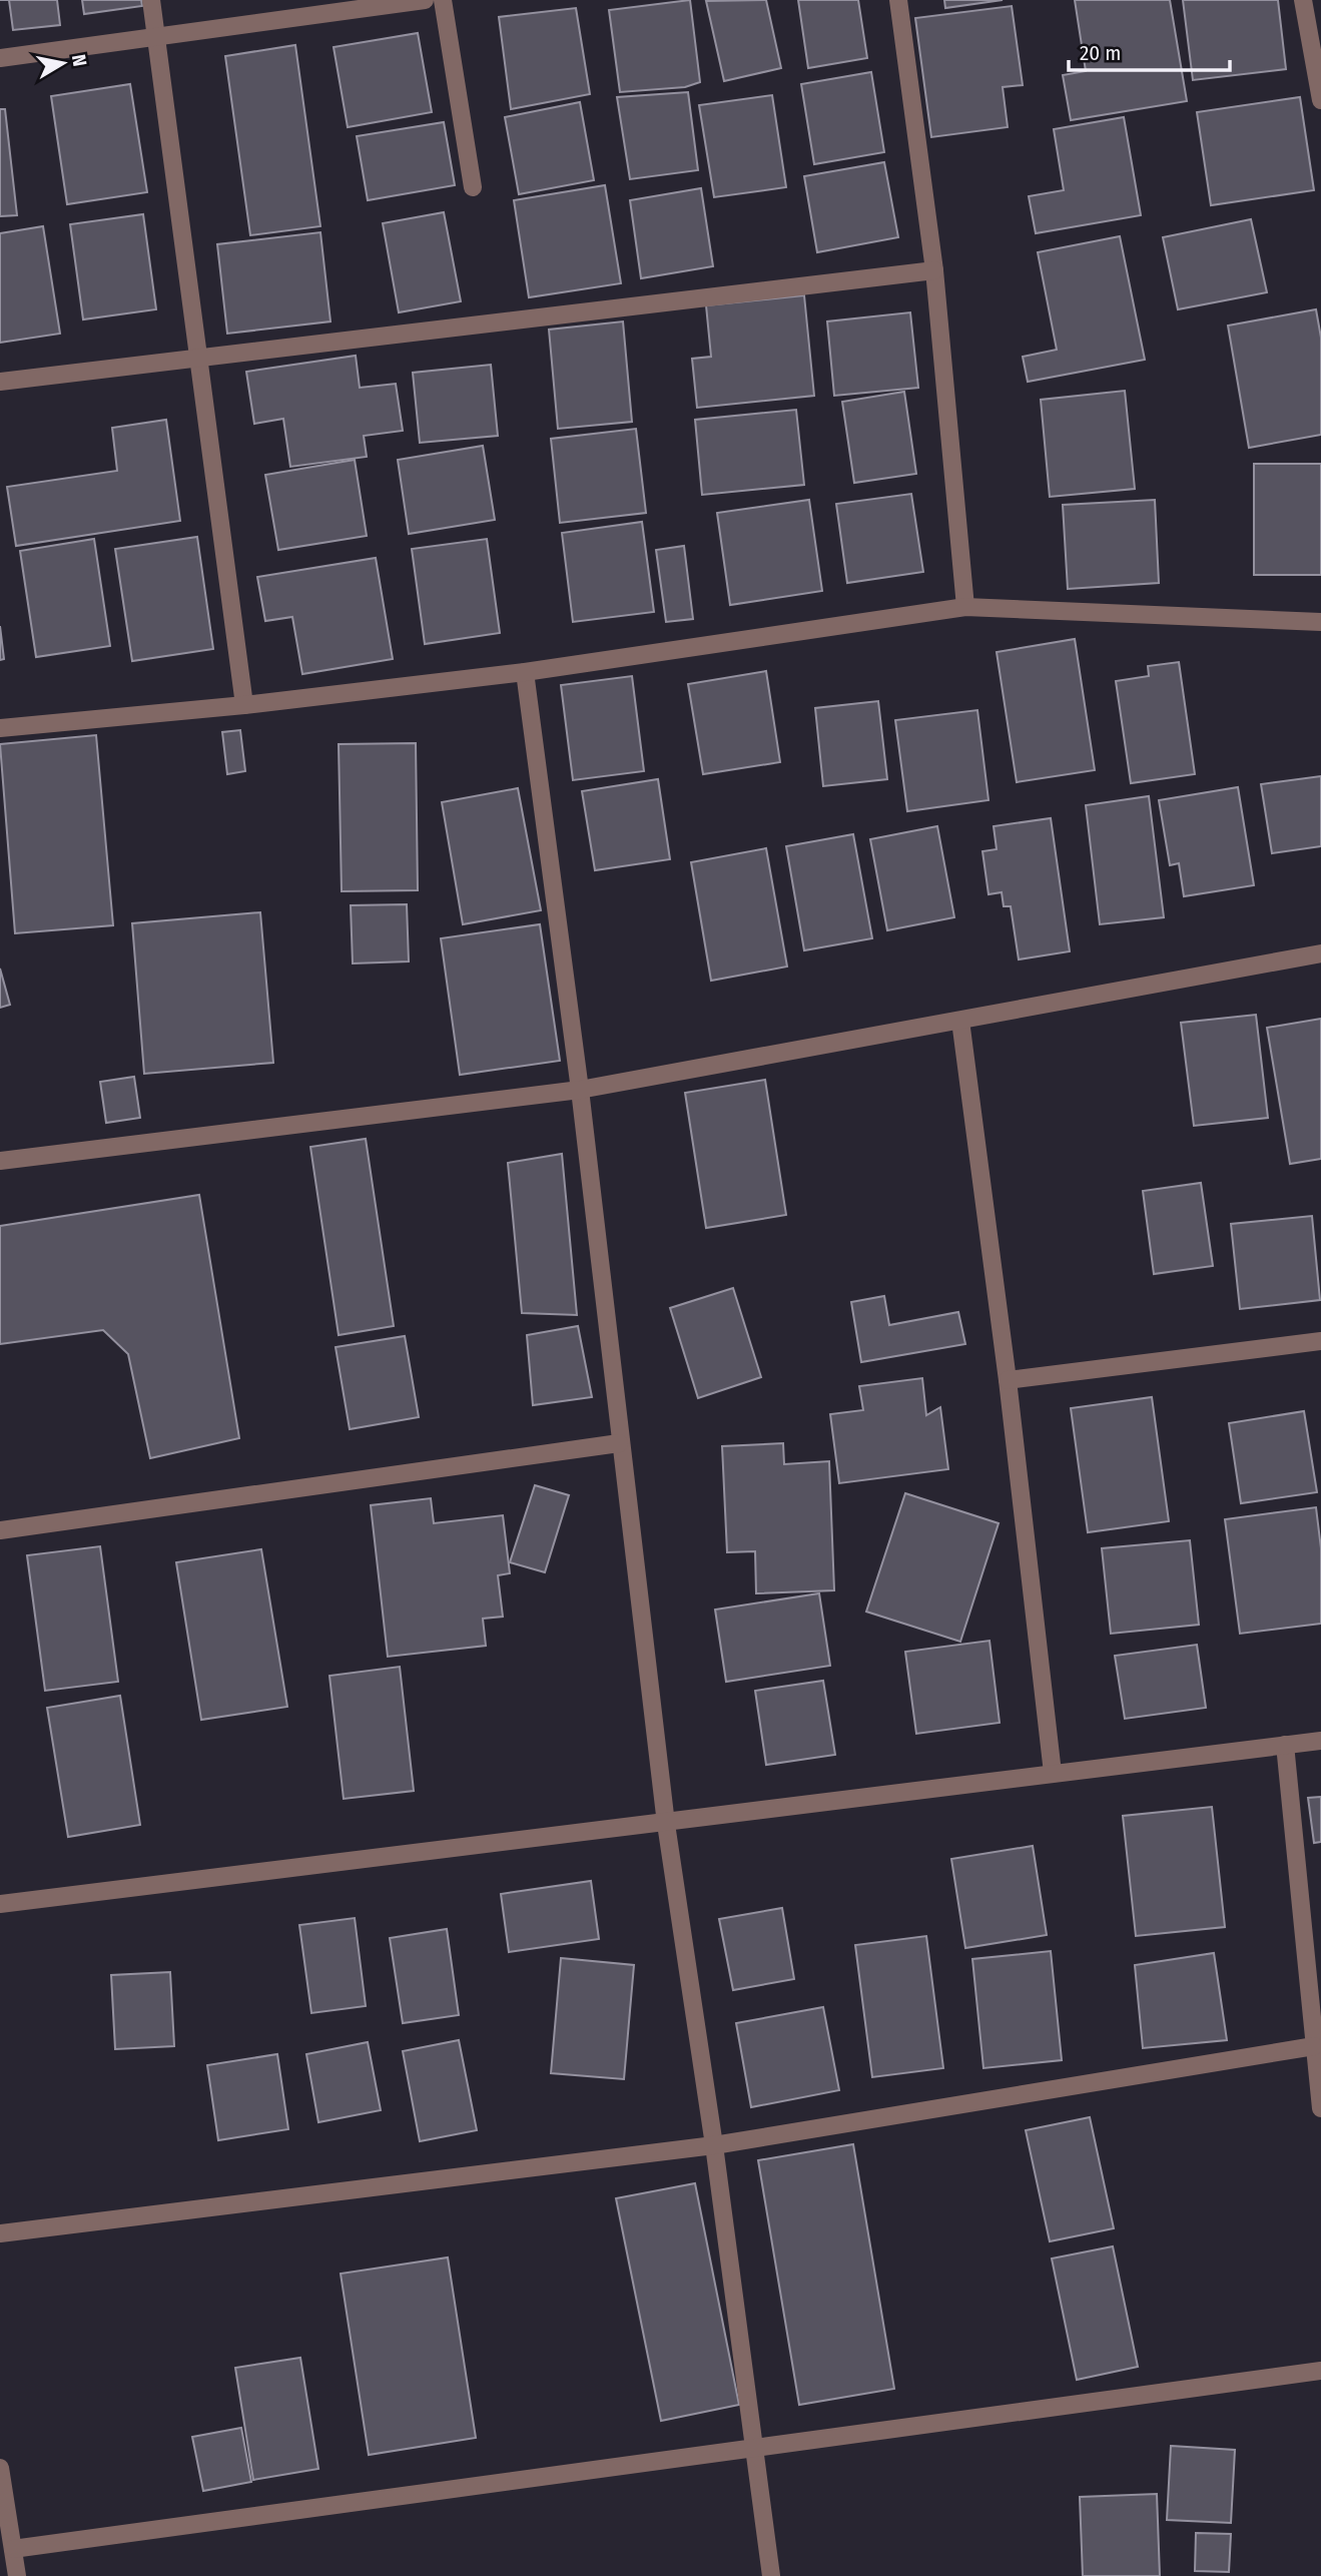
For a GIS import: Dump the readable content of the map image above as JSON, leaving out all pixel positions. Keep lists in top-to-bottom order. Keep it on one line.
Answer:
{"scale_bar":"20 m","north":"right"}
